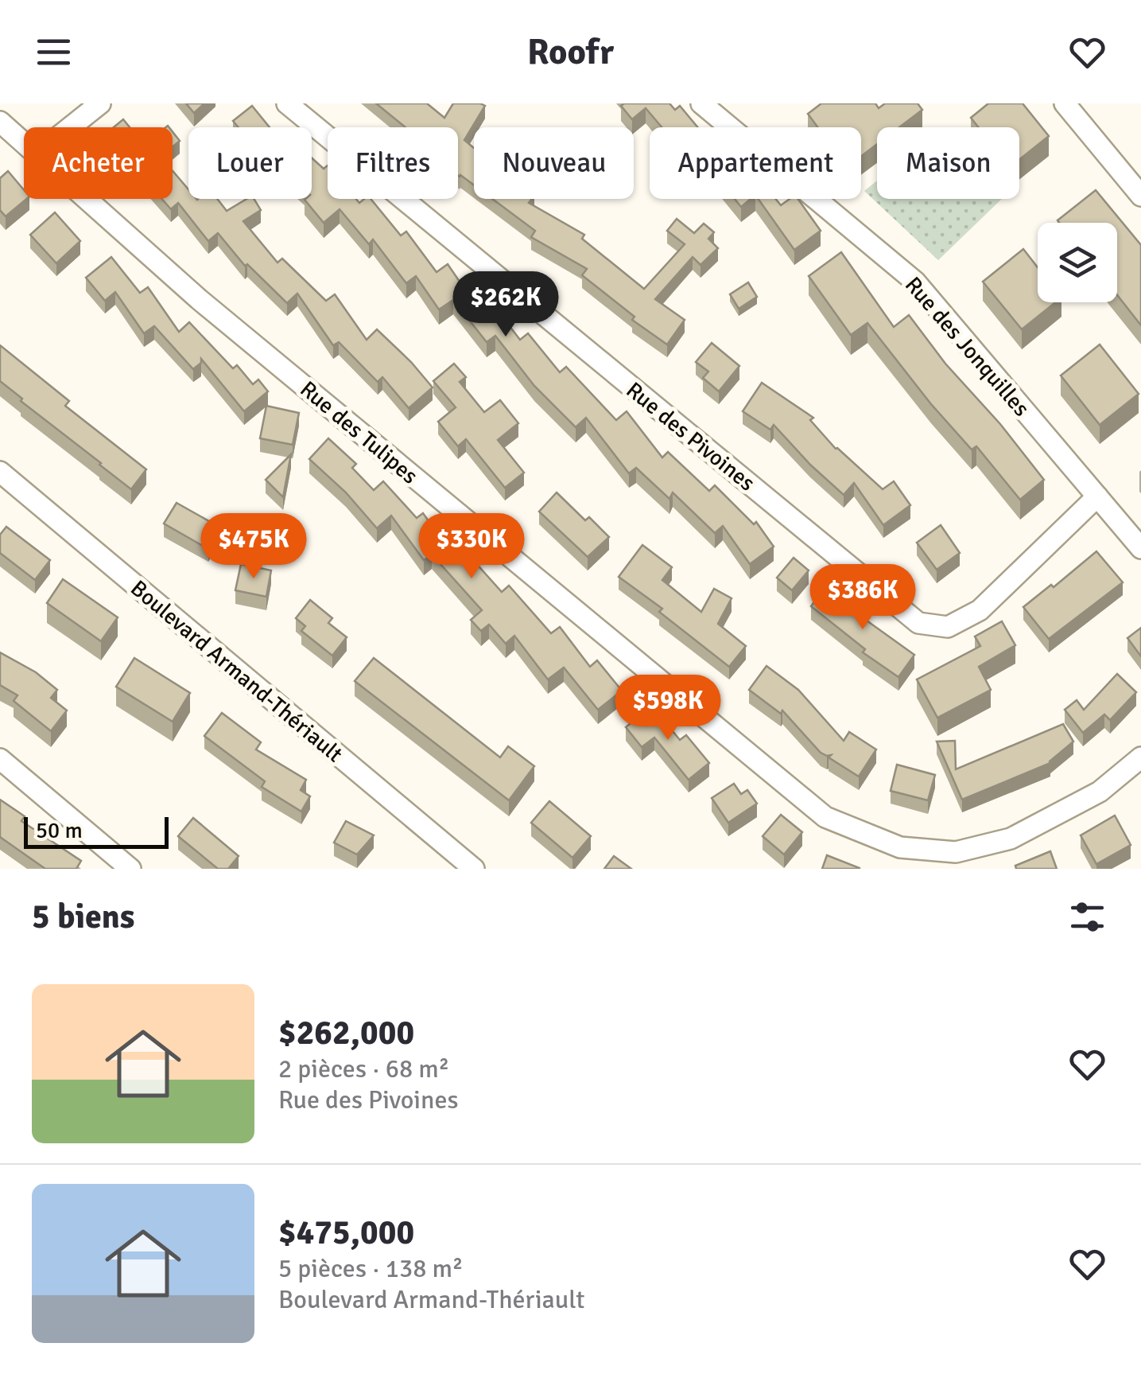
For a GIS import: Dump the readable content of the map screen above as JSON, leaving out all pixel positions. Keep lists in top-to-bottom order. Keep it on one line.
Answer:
{"streets":{"street":["Rue des Jonquilles","Rue des Tulipes","Rue des Pivoines","Boulevard Armand-Thériault"]},"crossings":[["Rue des Jonquilles","Rue des Pivoines"]],"scale_bar":"50 m","page":{"header":"Roofr","chip":["Acheter","Louer","Filtres","Nouveau","Appartement","Maison"],"price":["$262K","$475K","$330K","$386K","$598K"],"scale":"50 m","heading":"5 biens","list":[{"name":"$262,000","note":"2 pièces · 68 m² · Rue des Pivoines"},{"name":"$475,000","note":"5 pièces · 138 m² · Boulevard Armand-Thériault"}]}}
